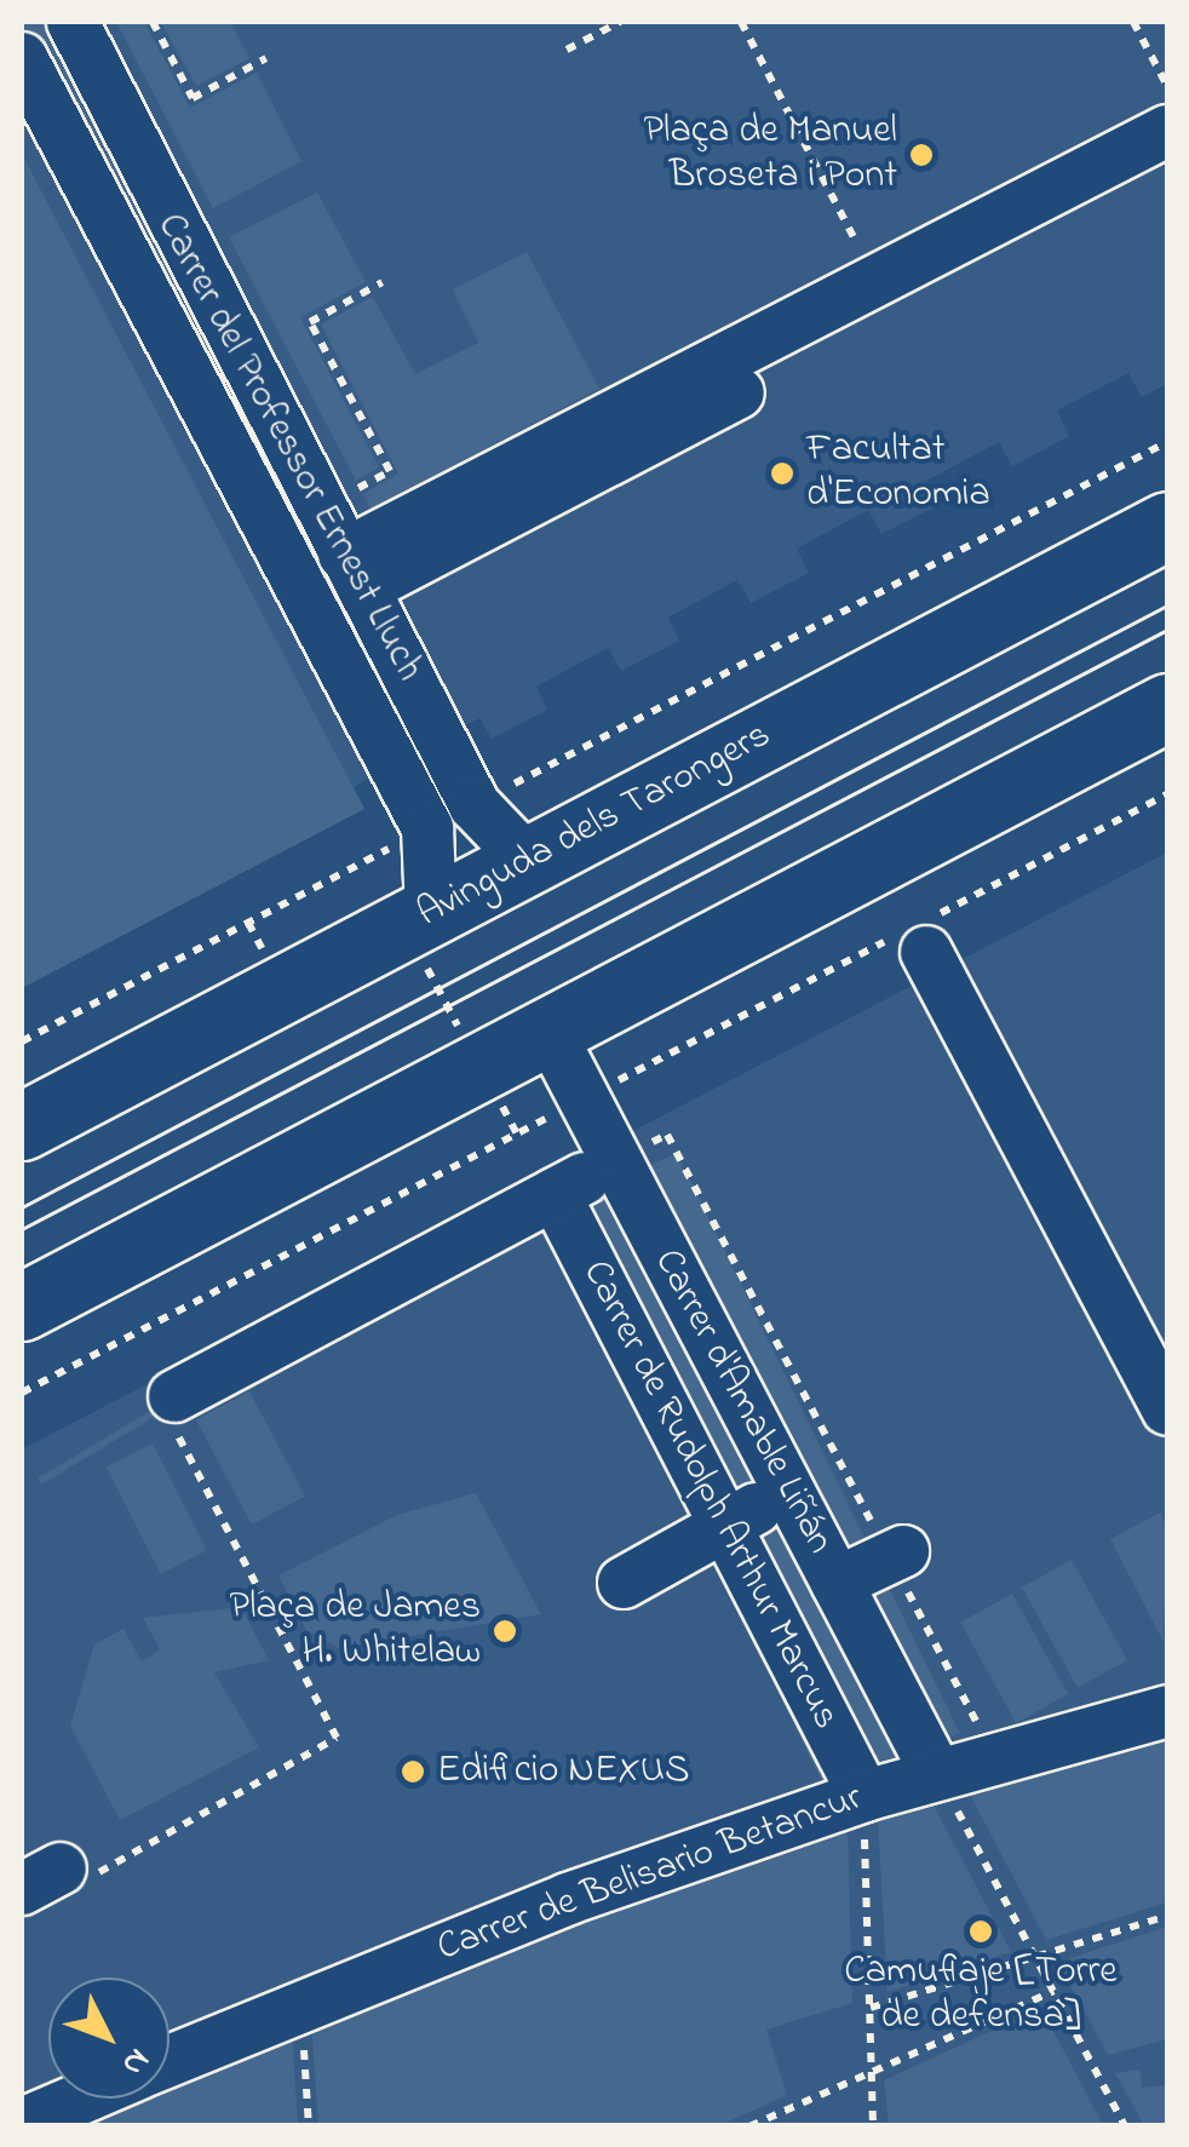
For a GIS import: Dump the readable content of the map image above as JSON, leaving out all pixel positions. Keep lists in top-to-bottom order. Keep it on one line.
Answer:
{"streets":{"main road":["Avinguda dels Tarongers"],"street":["Carrer del Professor Ernest Lluch","Carrer d'Amable Liñán","Carrer de Rudolph Arthur Marcus","Carrer de Belisario Betancur"]},"crossings":[["Carrer del Professor Ernest Lluch","Avinguda dels Tarongers"],["Carrer d'Amable Liñán","Carrer de Belisario Betancur"],["Carrer de Rudolph Arthur Marcus","Carrer de Belisario Betancur"]],"places":["Plaça de Manuel Broseta i Pont","Facultat d'Economia","Plaça de James H. Whitelaw","Edificio NEXUS","Camuflaje [Torre de defensa]"],"north":"bottom right"}
